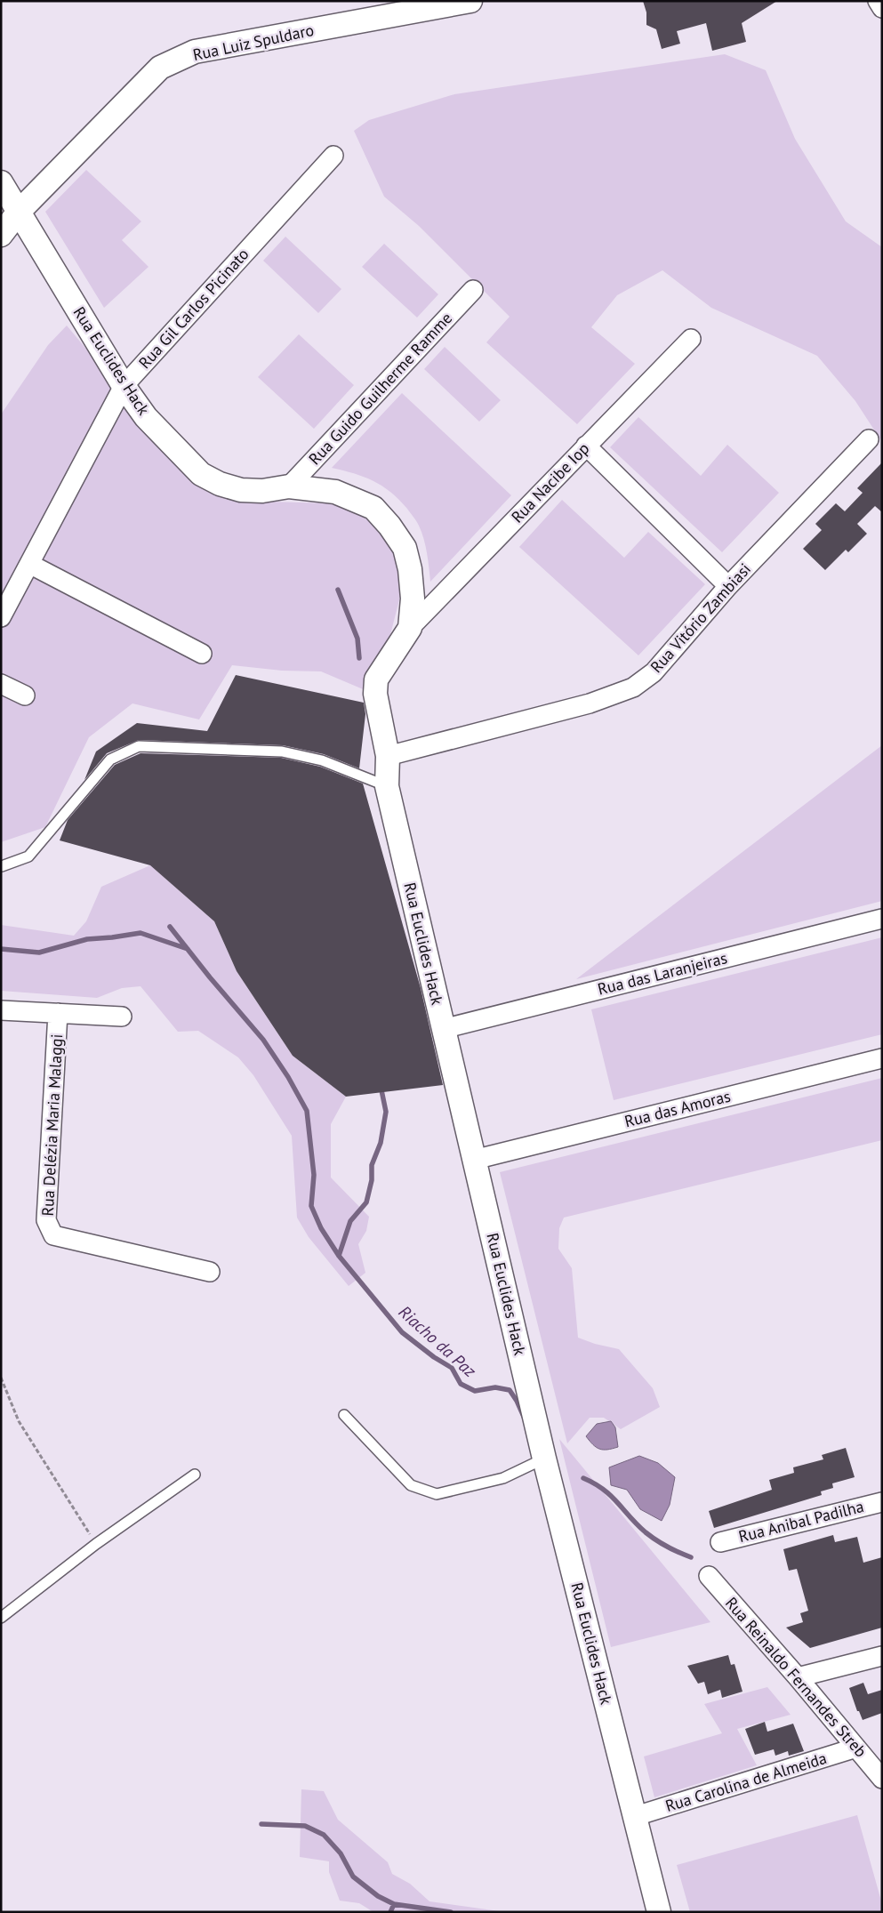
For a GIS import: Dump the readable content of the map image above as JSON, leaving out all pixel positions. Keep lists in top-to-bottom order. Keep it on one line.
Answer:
{"streets":{"street":["Rua Luiz Spuldaro","Rua Gil Carlos Picinato","Rua Euclides Hack","Rua Guido Guilherme Ramme","Rua Nacibe Iop","Rua Vitório Zambiasi","Rua das Laranjeiras","Rua das Amoras","Rua Delézia Maria Malaggi","Rua Anibal Padilha","Rua Reinaldo Fernandes Streb","Rua Carolina de Almeida"]},"crossings":[["Rua Luiz Spuldaro","Rua Euclides Hack"],["Rua Gil Carlos Picinato","Rua Euclides Hack"],["Rua Euclides Hack","Rua Guido Guilherme Ramme"],["Rua Euclides Hack","Rua Nacibe Iop"],["Rua Euclides Hack","Rua Vitório Zambiasi"],["Rua Euclides Hack","Rua das Laranjeiras"],["Rua Euclides Hack","Rua das Amoras"],["Rua Euclides Hack","Rua Carolina de Almeida"],["Rua Reinaldo Fernandes Streb","Rua Carolina de Almeida"]],"water":["Riacho da Paz"]}
